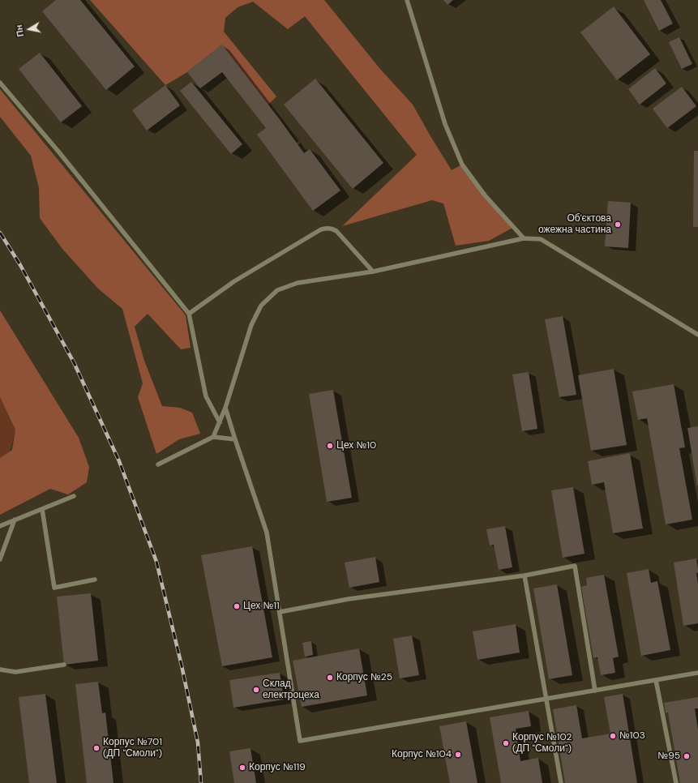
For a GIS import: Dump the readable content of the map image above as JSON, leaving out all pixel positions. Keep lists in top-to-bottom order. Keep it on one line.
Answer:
{"places":["Об'єктова ожежна частина","Цех №10","Цех №11","Корпус №25","Склад електроцеха","№103","Корпус №102 (ДП \"Смоли\")","Корпус №701 (ДП \"Смоли\")","Корпус №104","№95","Корпус №119"],"north":"left"}
